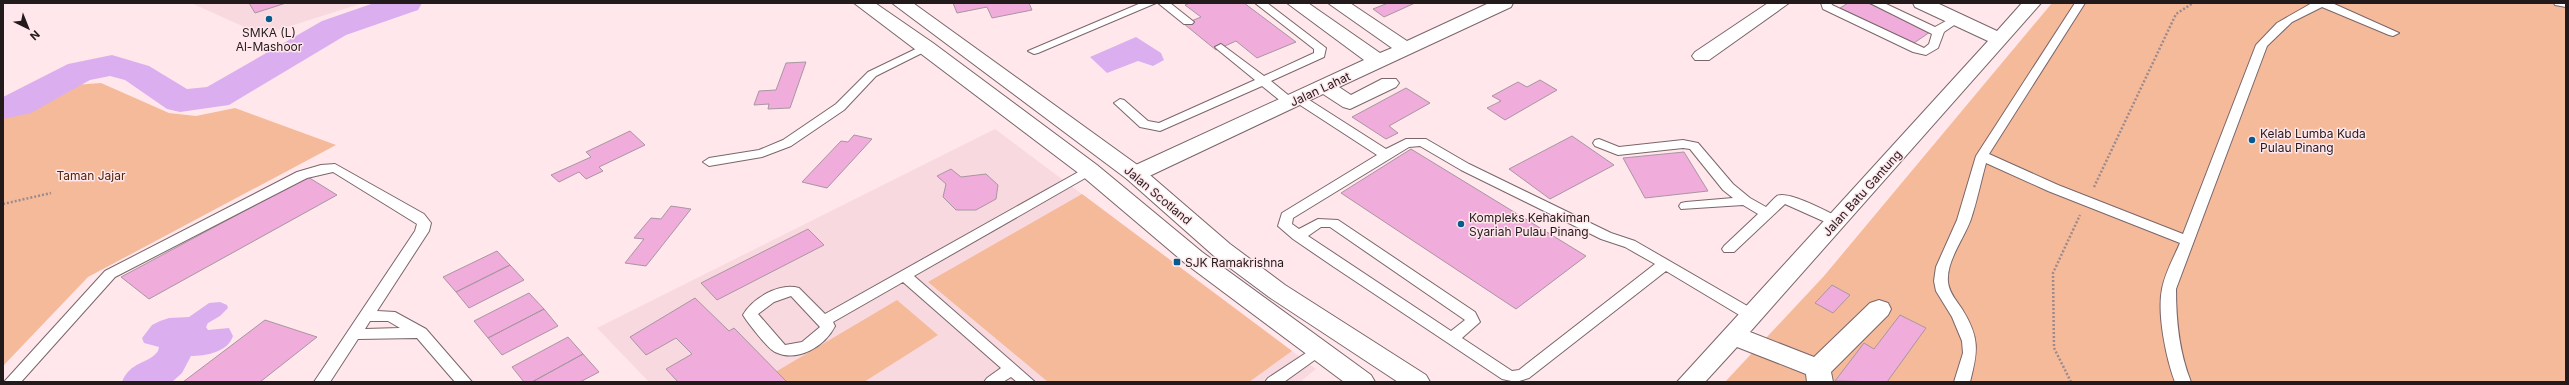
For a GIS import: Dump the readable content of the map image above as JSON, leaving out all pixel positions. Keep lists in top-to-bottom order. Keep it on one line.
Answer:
{"streets":{"main road":["Jalan Lahat","Jalan Batu Gantung","Jalan Scotland"]},"crossings":[["Jalan Lahat","Jalan Scotland"]],"parks":["Taman Jajar"],"places":{"other":["SMKA (L) Al-Mashoor","Kelab Lumba Kuda Pulau Pinang","Kompleks Kehakiman Syariah Pulau Pinang"],"transit":["SJK Ramakrishna"]},"north":"bottom right"}
